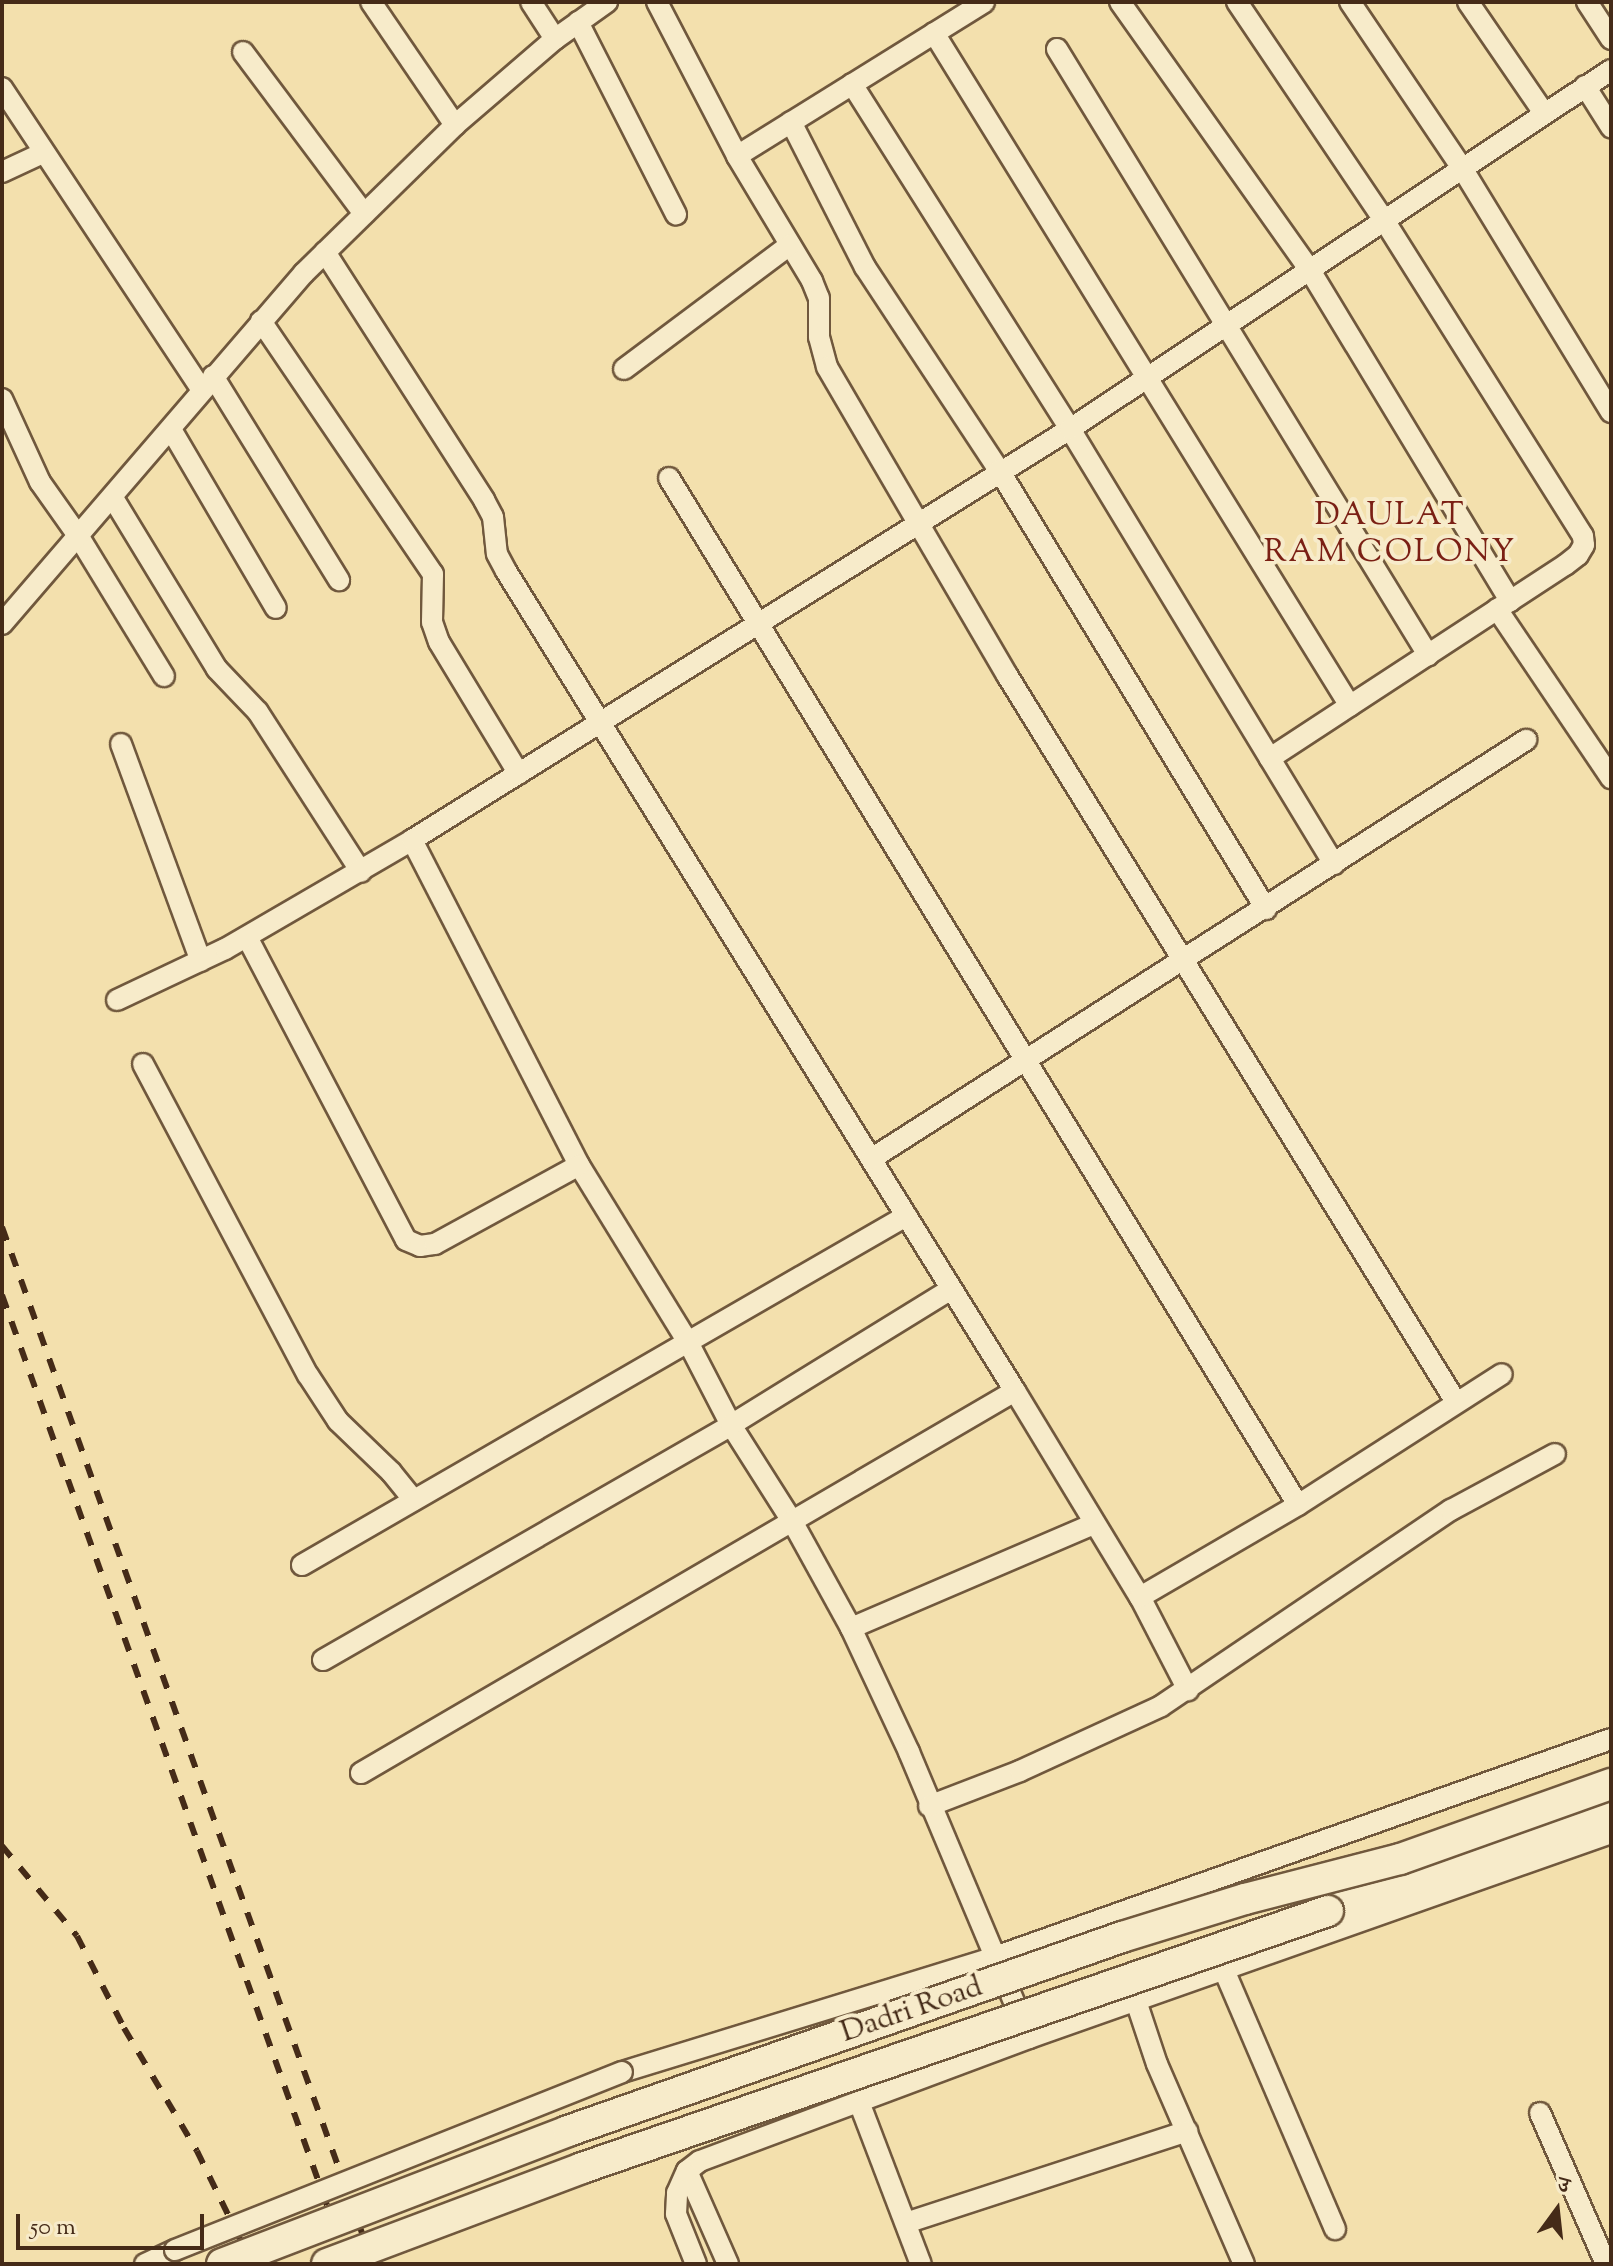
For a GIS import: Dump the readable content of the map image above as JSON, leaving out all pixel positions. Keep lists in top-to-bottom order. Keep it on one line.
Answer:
{"streets":{"street":["Dadri Road"]},"districts":["DAULAT RAM COLONY"],"scale_bar":"50 m","north":"top"}
